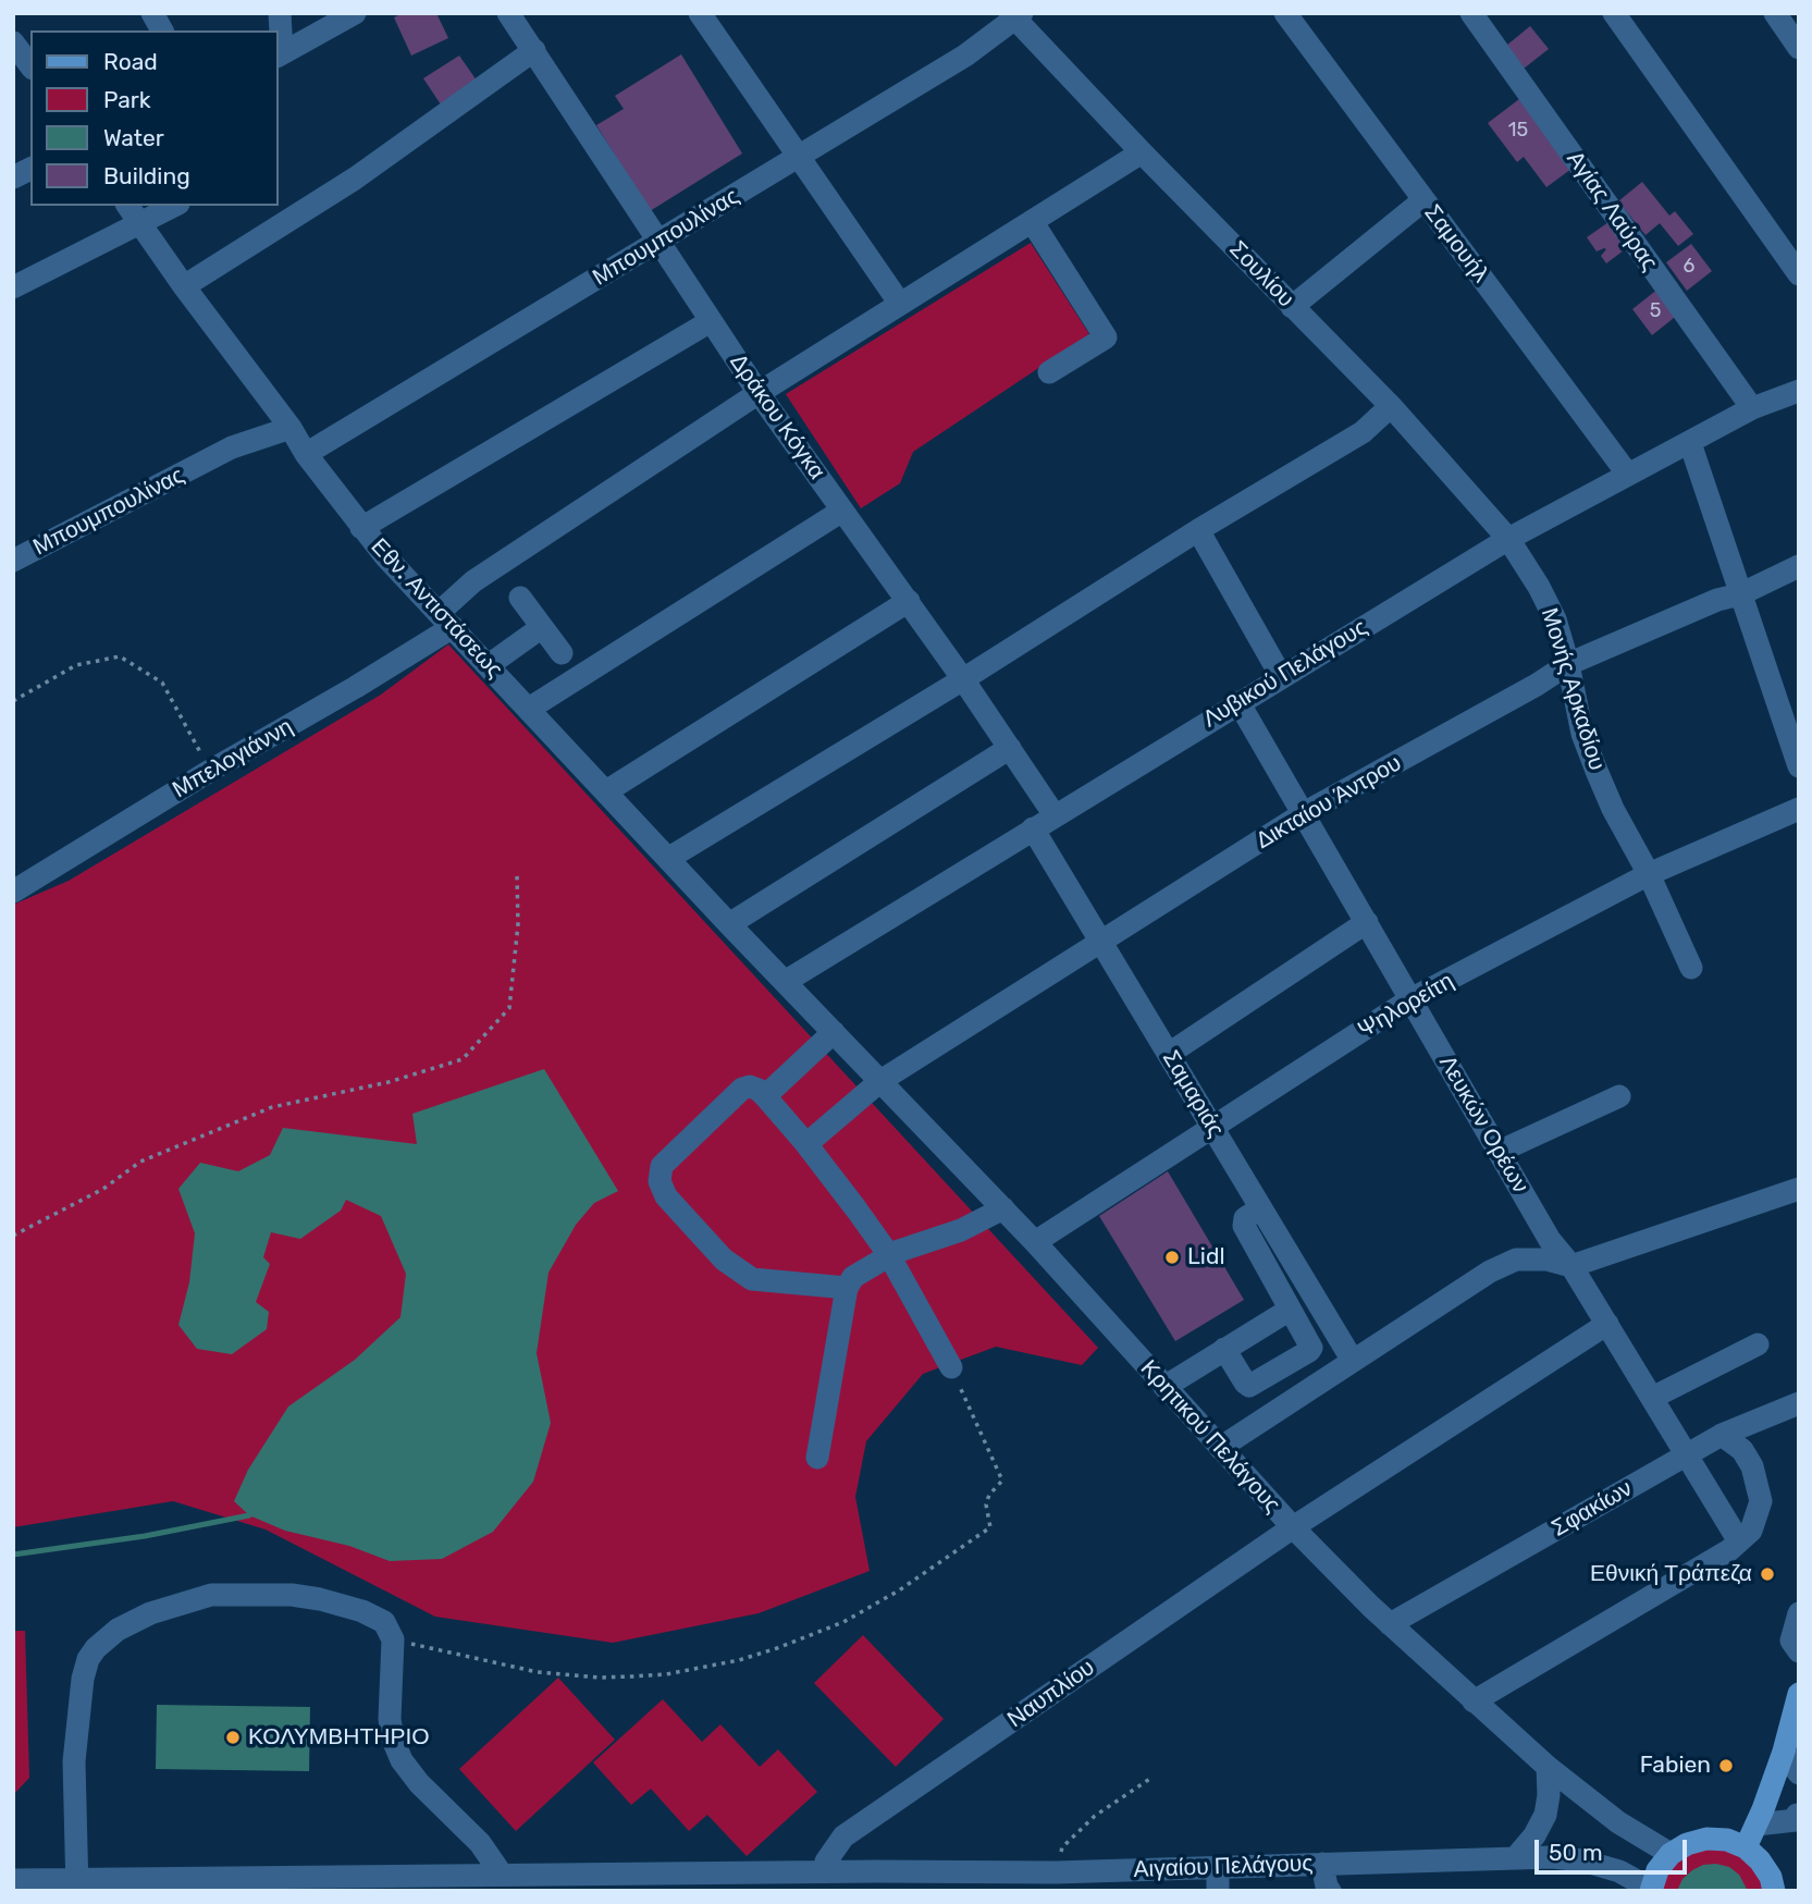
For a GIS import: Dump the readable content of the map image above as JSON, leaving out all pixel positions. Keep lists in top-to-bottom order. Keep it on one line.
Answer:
{"streets":{"street":["Αγίας Λαύρας","Μπουμπουλίνας","Σαμουήλ","Σουλίου","Δράκου Κόγκα","Εθν. Αντιστάσεως","Λυβικού Πελάγους","Μονής Αρκαδίου","Μπελογιάννη","Δικταίου Άντρου","Ψηλορείτη","Σαμαριάς","Λευκών Ορέων","Κρητικού Πελάγους","Σφακίων","Ναυπλίου","Αιγαίου Πελάγους"]},"crossings":[["Αγίας Λαύρας","Λυβικού Πελάγους"],["Μπουμπουλίνας","Σουλίου"],["Μπουμπουλίνας","Δράκου Κόγκα"],["Μπουμπουλίνας","Εθν. Αντιστάσεως"],["Σαμουήλ","Λυβικού Πελάγους"],["Σουλίου","Λυβικού Πελάγους"],["Σουλίου","Μονής Αρκαδίου"],["Σουλίου","Μπελογιάννη"],["Δράκου Κόγκα","Λυβικού Πελάγους"],["Δράκου Κόγκα","Μπελογιάννη"],["Εθν. Αντιστάσεως","Λυβικού Πελάγους"],["Εθν. Αντιστάσεως","Μπελογιάννη"],["Εθν. Αντιστάσεως","Κρητικού Πελάγους"],["Λυβικού Πελάγους","Μονής Αρκαδίου"],["Λυβικού Πελάγους","Σαμαριάς"],["Λυβικού Πελάγους","Λευκών Ορέων"],["Λυβικού Πελάγους","Κρητικού Πελάγους"],["Μονής Αρκαδίου","Δικταίου Άντρου"],["Μονής Αρκαδίου","Ψηλορείτη"],["Δικταίου Άντρου","Σαμαριάς"],["Δικταίου Άντρου","Λευκών Ορέων"],["Δικταίου Άντρου","Κρητικού Πελάγους"],["Ψηλορείτη","Σαμαριάς"],["Ψηλορείτη","Λευκών Ορέων"],["Ψηλορείτη","Κρητικού Πελάγους"],["Λευκών Ορέων","Σφακίων"],["Λευκών Ορέων","Ναυπλίου"],["Κρητικού Πελάγους","Σφακίων"],["Κρητικού Πελάγους","Ναυπλίου"],["Ναυπλίου","Αιγαίου Πελάγους"]],"places":["Lidl","Εθνική Τράπεζα","ΚΟΛΥΜΒΗΤΗΡΙΟ","Fabien"],"house_numbers":["15","6","5"],"legend":["Road","Park","Water","Building"],"scale_bar":"50 m"}
